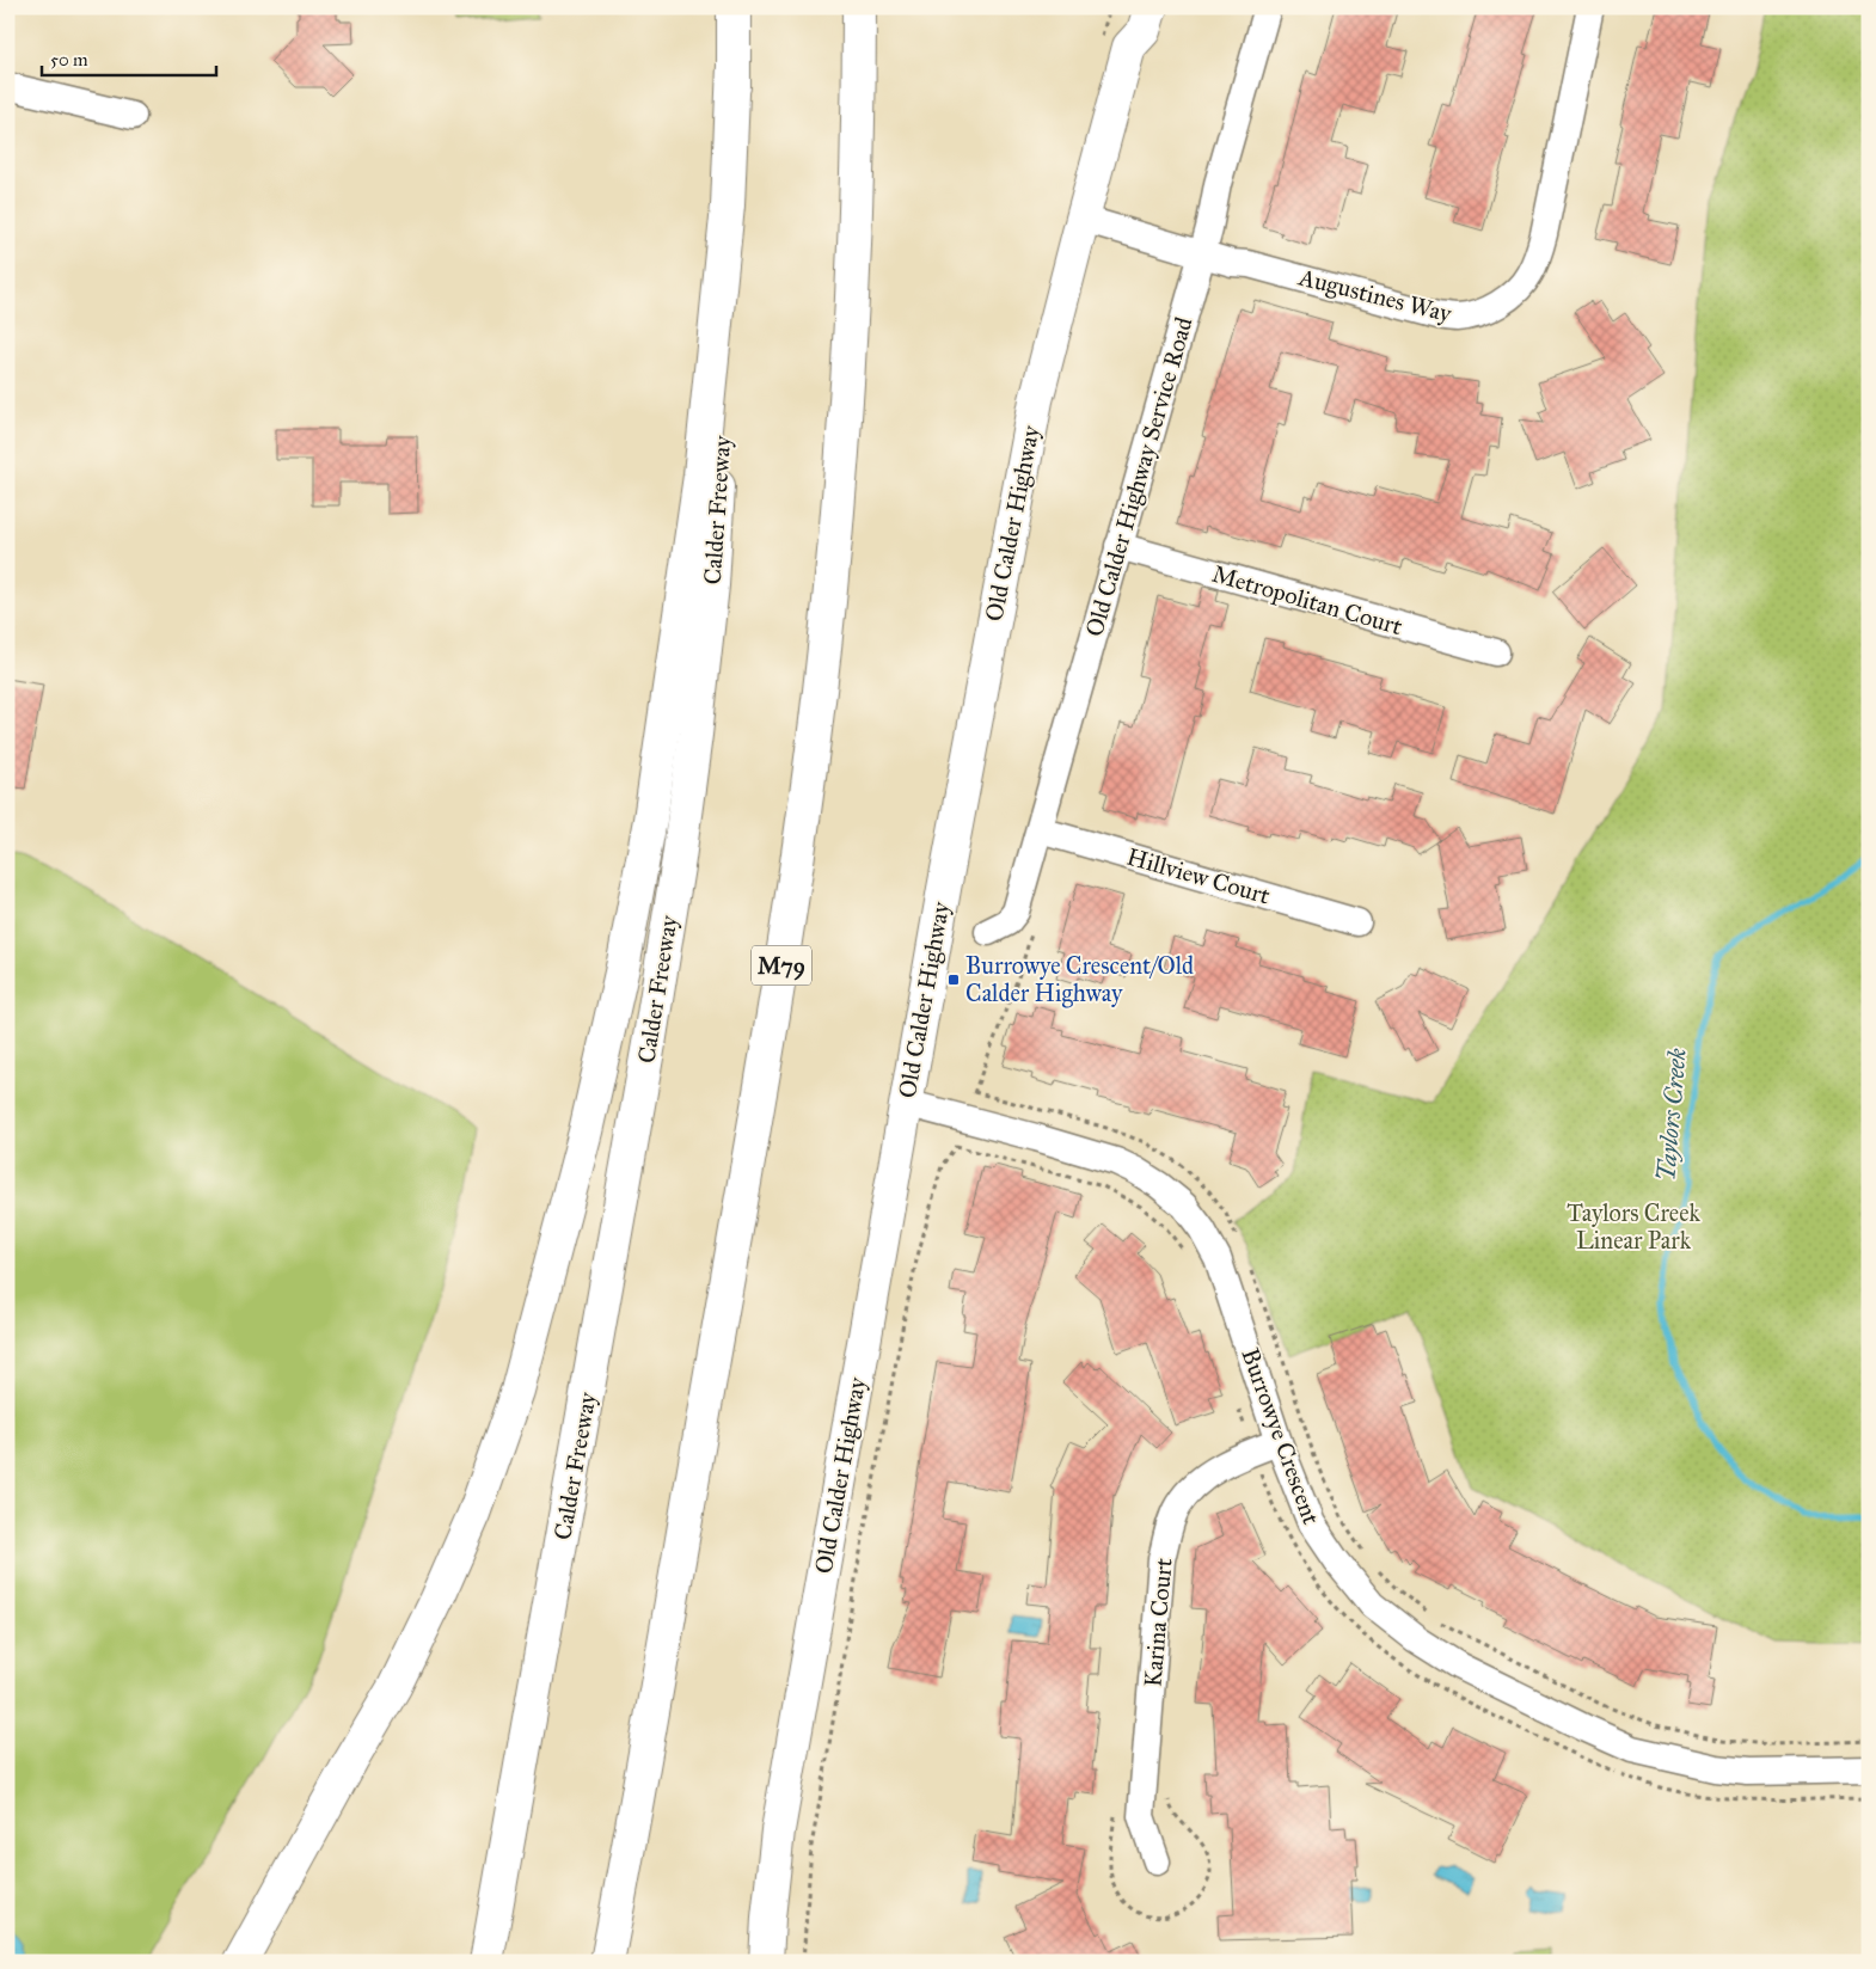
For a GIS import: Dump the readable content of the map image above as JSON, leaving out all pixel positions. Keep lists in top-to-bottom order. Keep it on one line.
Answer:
{"streets":{"main road":["Calder Freeway","Old Calder Highway","M79"],"street":["Augustines Way","Old Calder Highway Service Road","Metropolitan Court","Hillview Court","Burrowye Crescent","Karina Court"]},"crossings":[["Augustines Way","Old Calder Highway Service Road"],["Augustines Way","Old Calder Highway"],["Old Calder Highway Service Road","Metropolitan Court"],["Old Calder Highway Service Road","Hillview Court"],["Old Calder Highway","Burrowye Crescent"],["Burrowye Crescent","Karina Court"]],"water":["Taylors Creek"],"parks":["Taylors Creek Linear Park"],"places":{"transit":["Burrowye Crescent/Old Calder Highway"]},"scale_bar":"50 m"}
